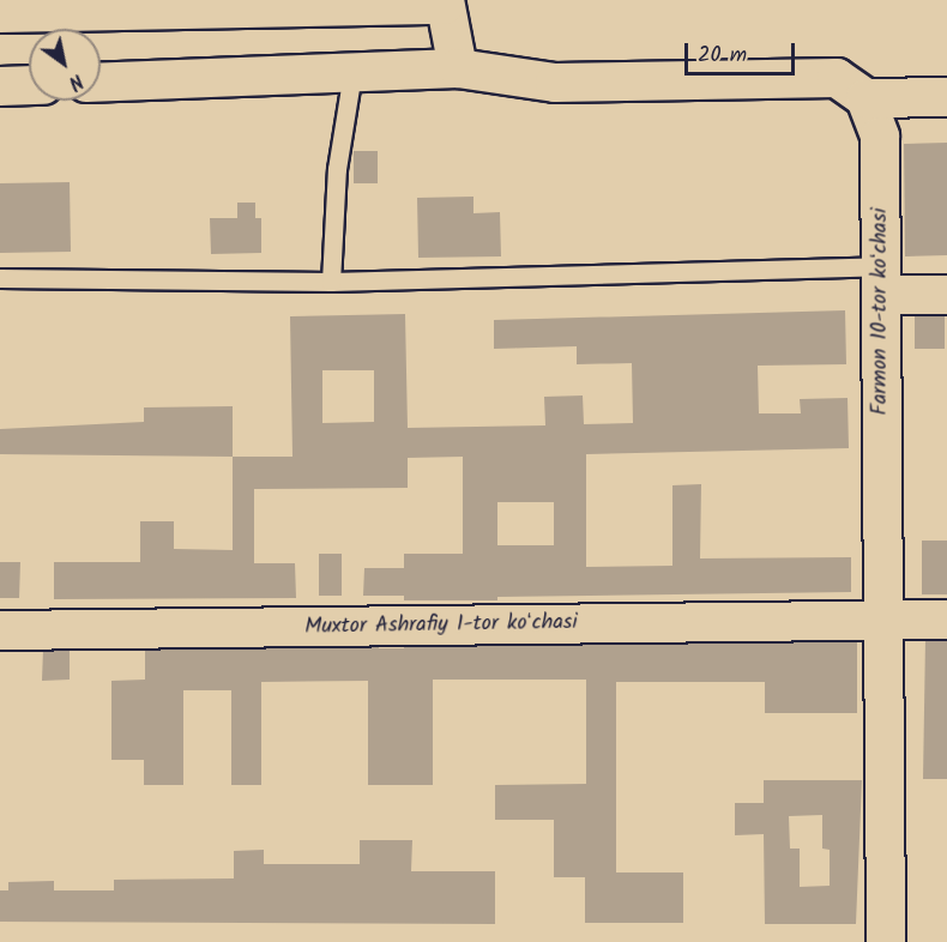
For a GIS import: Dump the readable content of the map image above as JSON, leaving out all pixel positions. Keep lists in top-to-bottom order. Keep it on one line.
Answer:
{"streets":{"street":["Farmon 10-tor koʻchasi","Muxtor Ashrafiy 1-tor koʻchasi"]},"crossings":[["Farmon 10-tor koʻchasi","Muxtor Ashrafiy 1-tor koʻchasi"]],"scale_bar":"20 m","north":"bottom right"}
